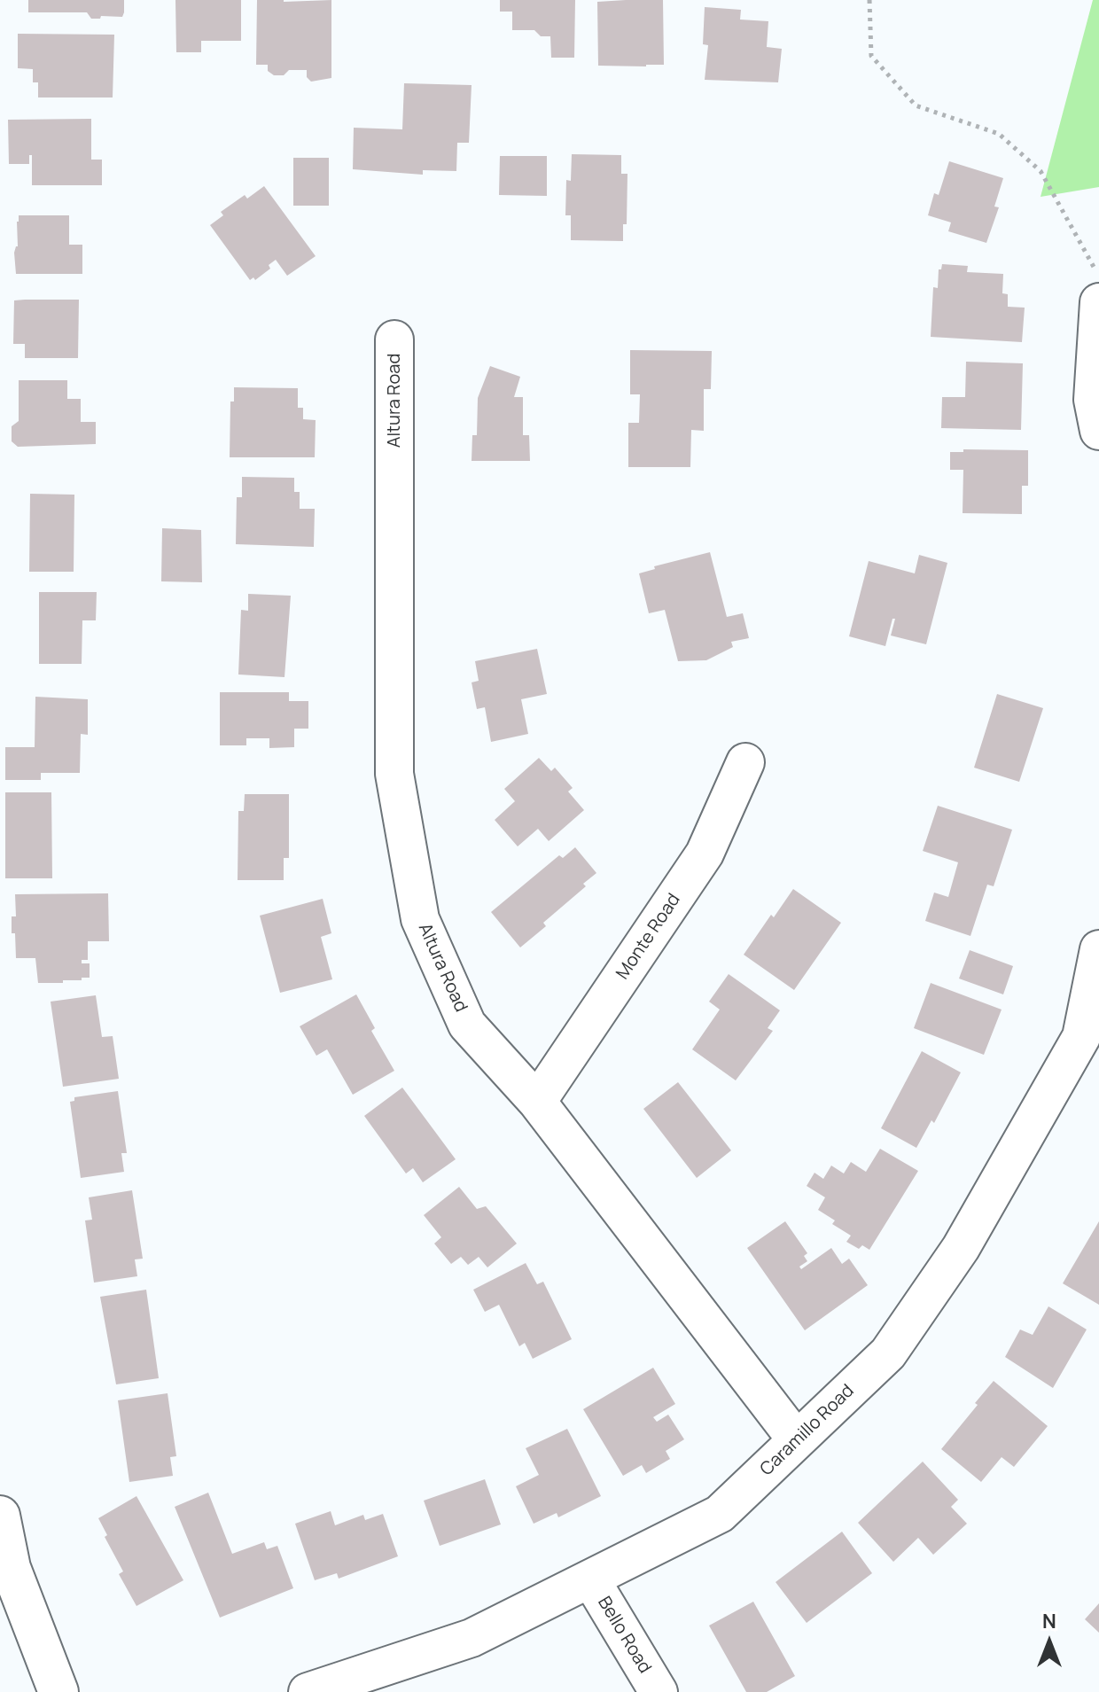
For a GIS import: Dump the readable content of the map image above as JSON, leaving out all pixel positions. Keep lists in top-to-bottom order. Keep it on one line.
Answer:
{"streets":{"street":["Altura Road","Monte Road","Caramillo Road","Bello Road"]},"crossings":[["Altura Road","Monte Road"],["Altura Road","Caramillo Road"],["Caramillo Road","Bello Road"]],"north":"top"}
